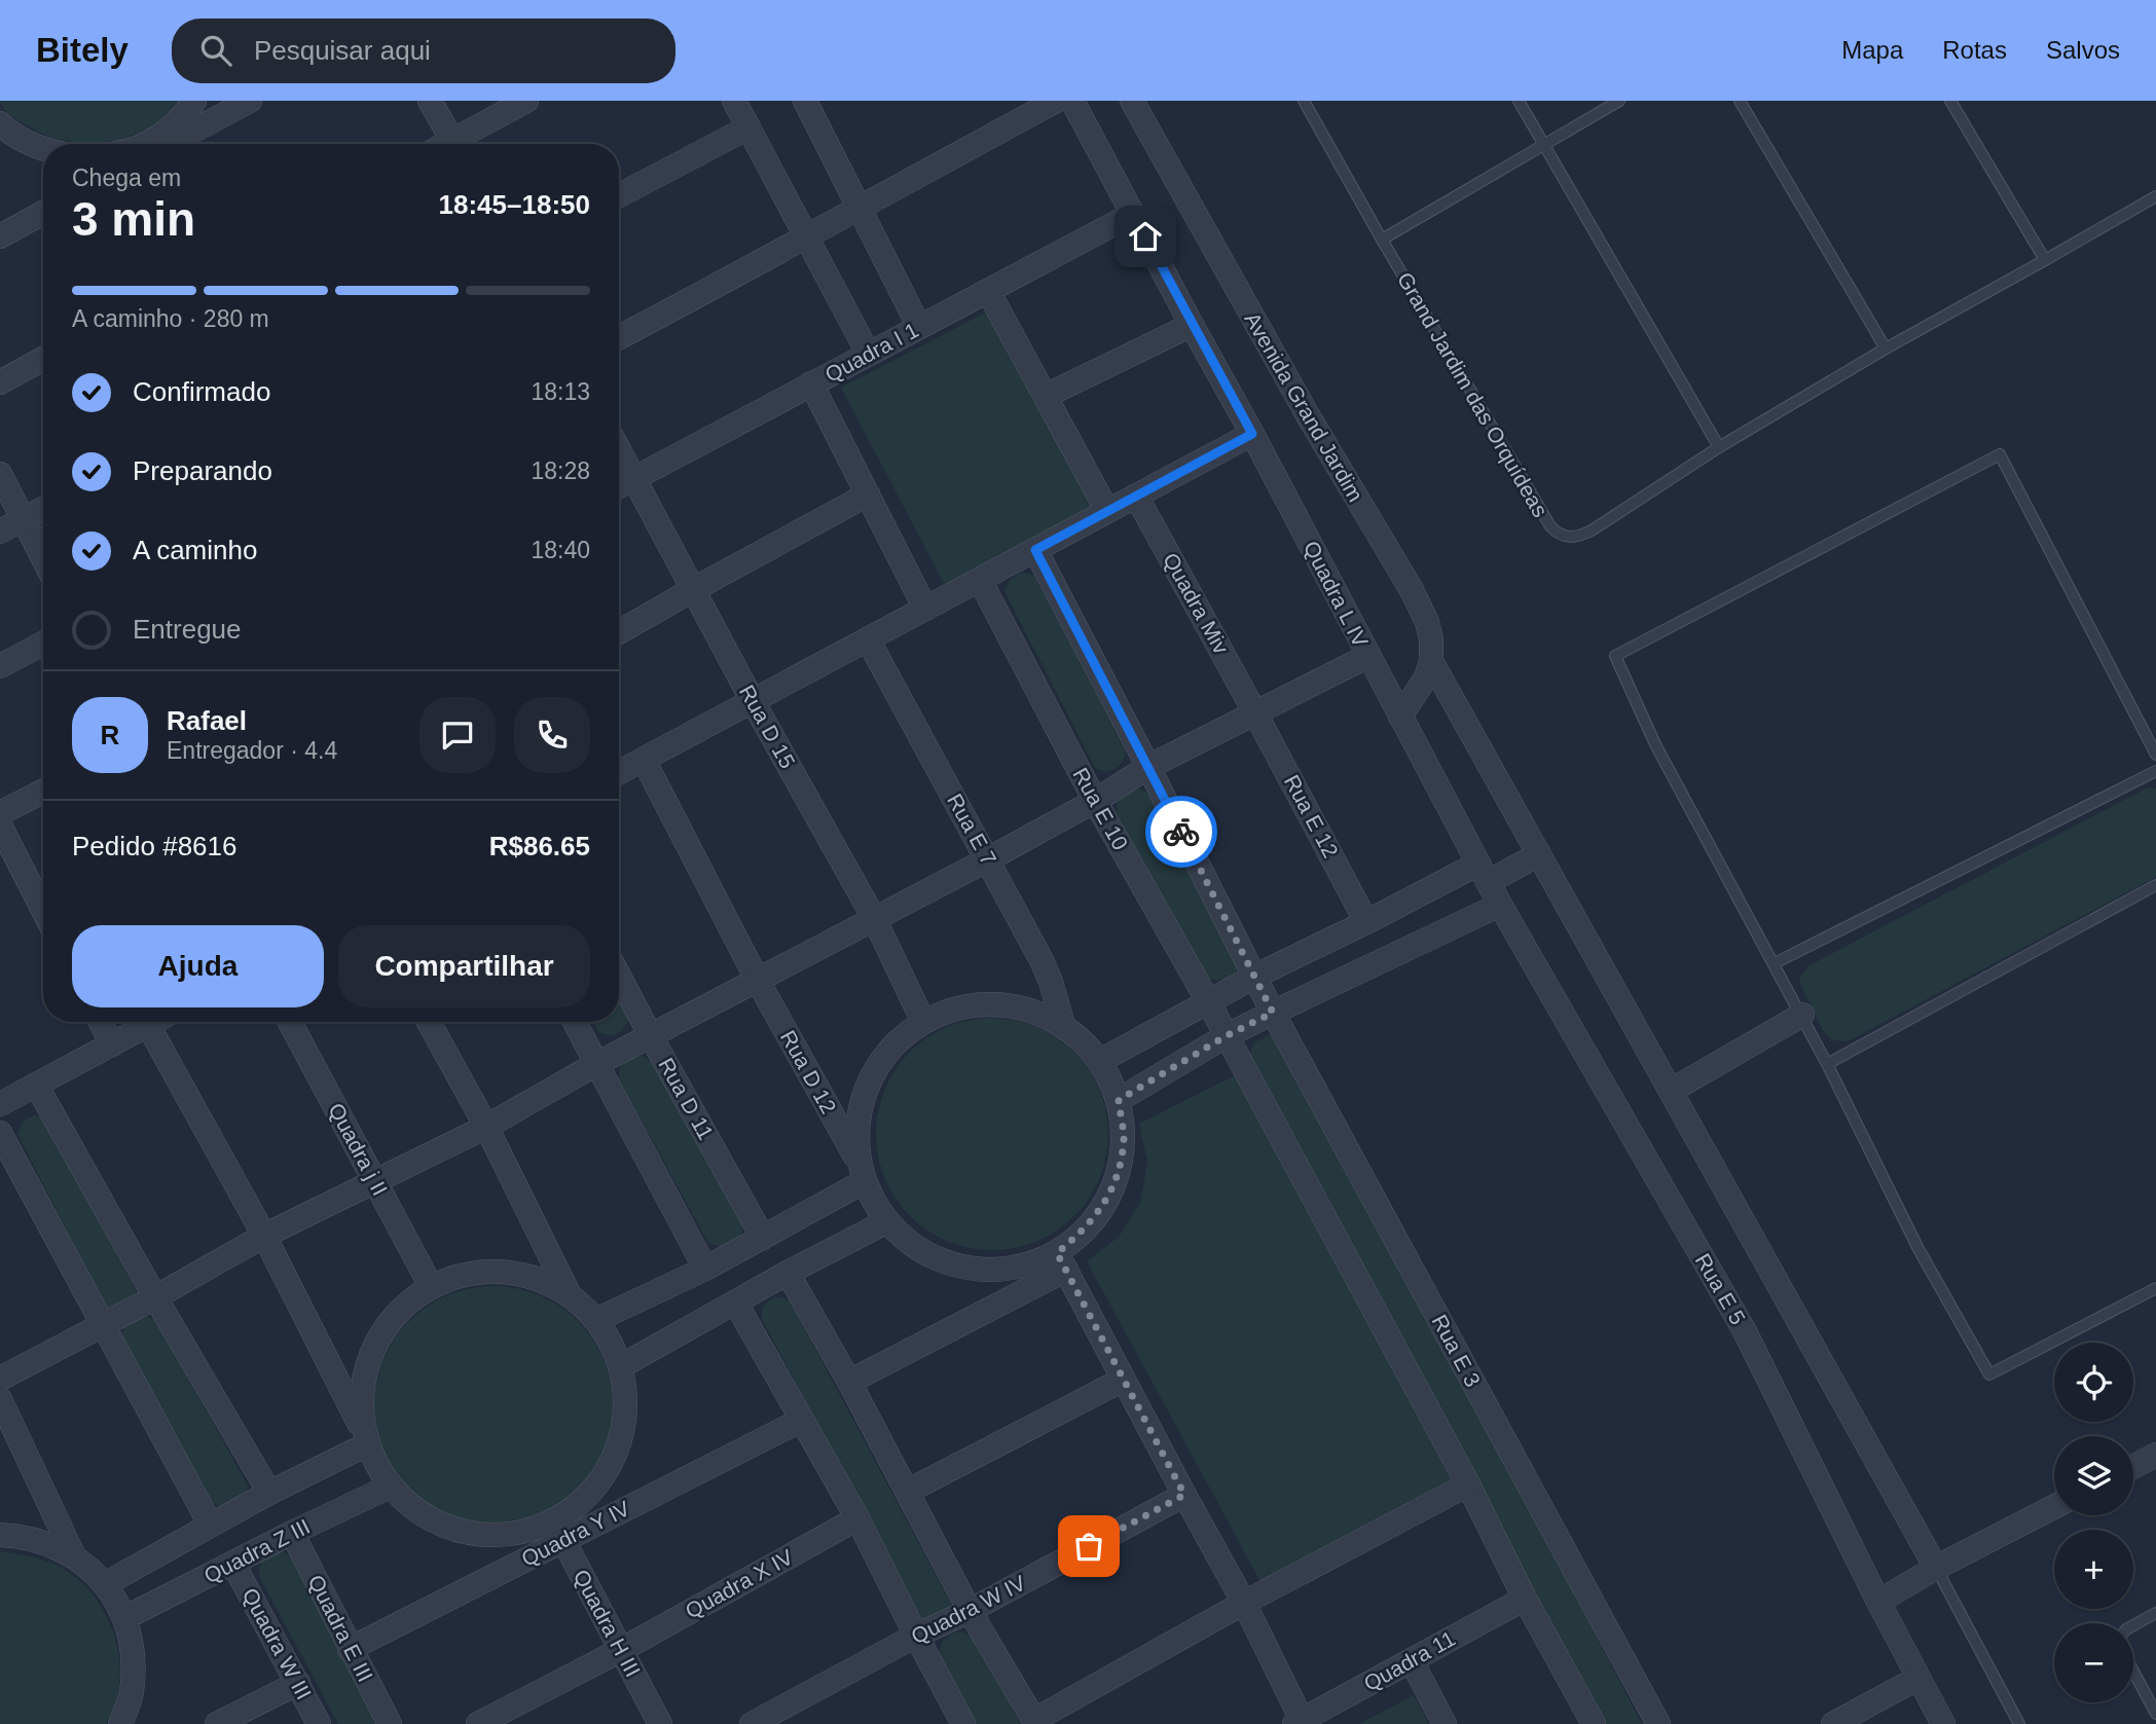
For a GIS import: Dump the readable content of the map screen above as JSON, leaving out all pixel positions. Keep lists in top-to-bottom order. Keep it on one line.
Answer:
{"streets":{"street":["Quadra I 1","Avenida Grand Jardim","Quadra L IV","Quadra Miv","Rua D 15","Rua E 10","Rua E 12","Rua E 7","Rua D 12","Rua D 11","Quadra j II","Rua E 5","Rua E 3","Quadra Y IV","Quadra Z III","Quadra X IV","Quadra W IV","Quadra H III","Quadra E III","Quadra W III","Quadra 11"],"lane":["Grand Jardim das Orquídeas"]},"crossings":[["Quadra I 1","Quadra L IV"],["Quadra I 1","Rua D 15"],["Quadra L IV","Rua E 5"],["Quadra Miv","Rua E 12"],["Rua E 10","Quadra 11"],["Quadra Y IV","Quadra H III"],["Quadra Y IV","Quadra E III"],["Quadra Z III","Quadra E III"],["Quadra Z III","Quadra W III"],["Quadra X IV","Quadra H III"]],"page":{"header":"Bitely","search":"Pesquisar aqui","nav":["Mapa","Rotas","Salvos"],"heading":["3 min","Chega em","18:45–18:50"],"panel":["Rafael","Entregador · 4.4","Pedido #8616","R$86.65"],"bar":"A caminho · 280 m","list":[["Confirmado","18:13"],["Preparando","18:28"],["A caminho","18:40"],"Entregue"],"round":"R","buttons":["Ajuda","Compartilhar"],"map_buttons":["+","−"]}}
